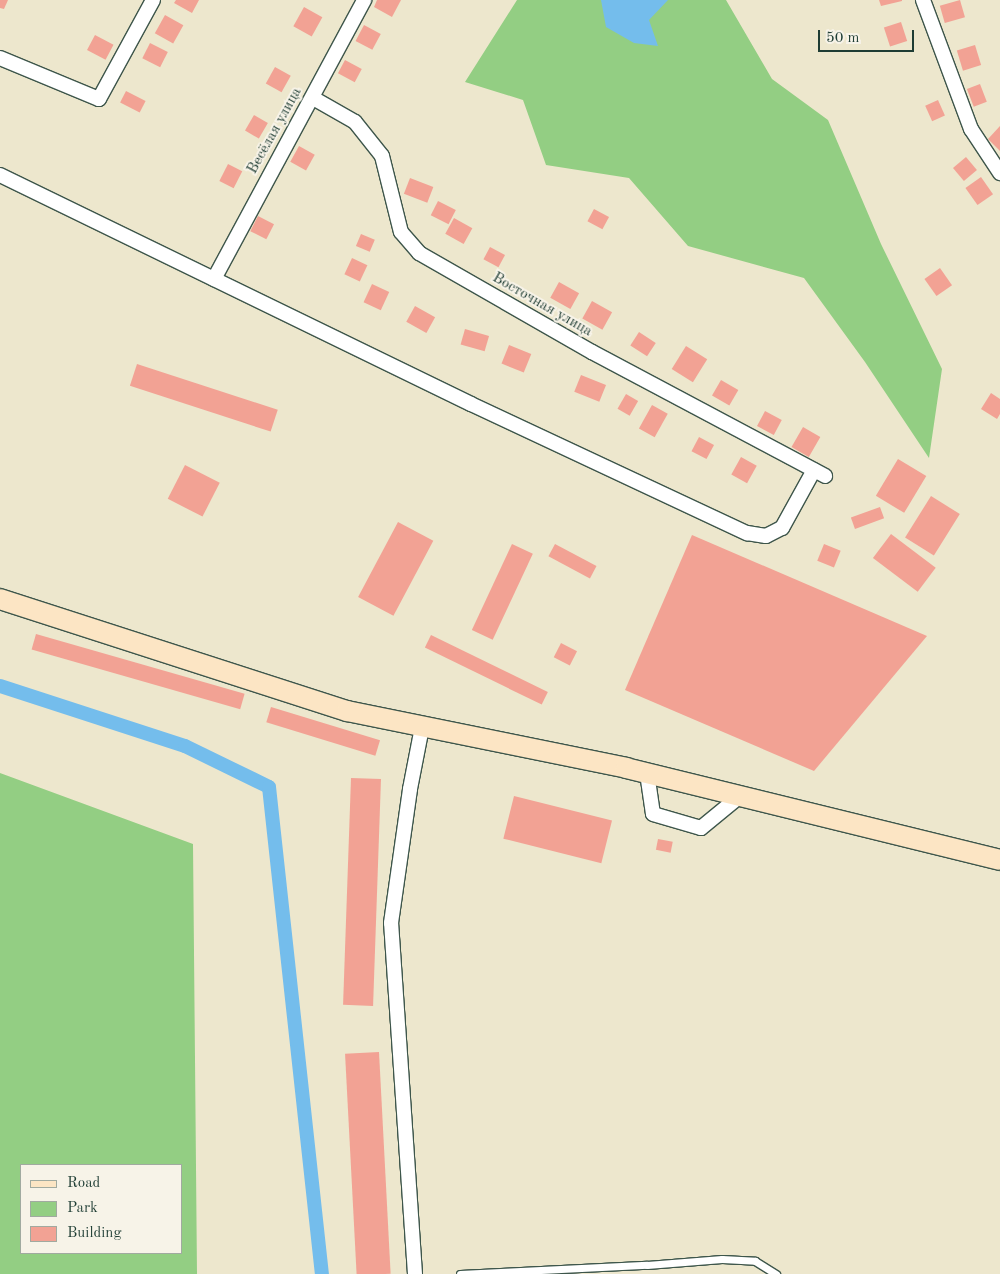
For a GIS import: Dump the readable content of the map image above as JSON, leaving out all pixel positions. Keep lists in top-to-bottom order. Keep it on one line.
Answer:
{"streets":{"street":["Весёлая улица","Восточная улица"]},"crossings":[["Весёлая улица","Восточная улица"]],"legend":["Road","Park","Building"],"scale_bar":"50 m"}
